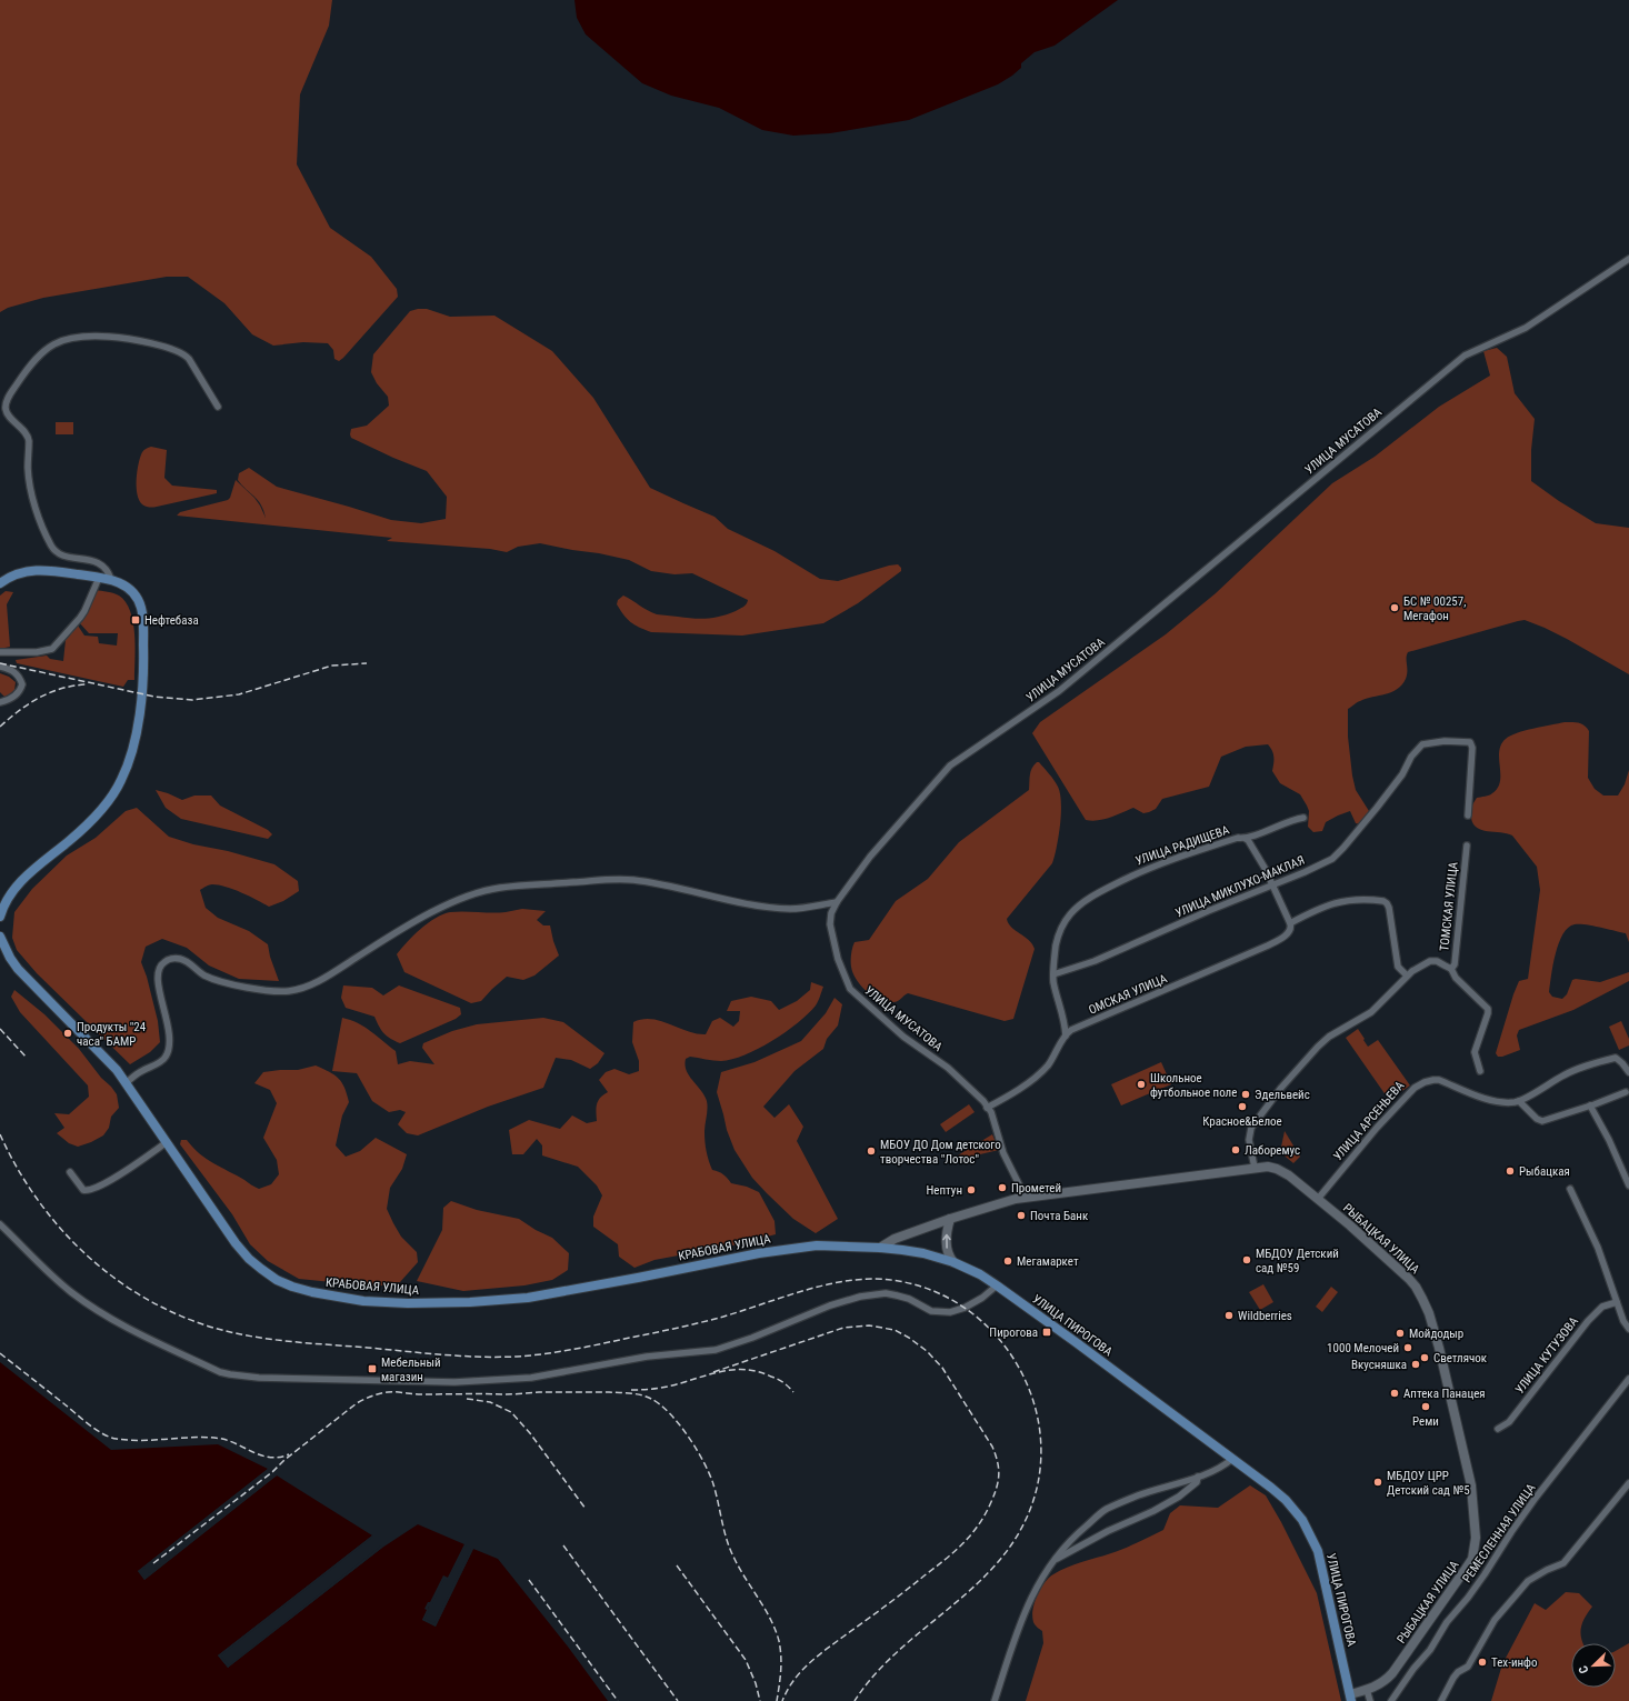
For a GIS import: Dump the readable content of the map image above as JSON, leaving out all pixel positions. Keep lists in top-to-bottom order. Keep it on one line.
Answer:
{"streets":{"main road":["РЫБАЦКАЯ УЛИЦА","КРАБОВАЯ УЛИЦА","УЛИЦА ПИРОГОВА"],"street":["УЛИЦА МУСАТОВА","УЛИЦА РАДИЩЕВА","УЛИЦА МИКЛУХО-МАКЛАЯ","ТОМСКАЯ УЛИЦА","ОМСКАЯ УЛИЦА","УЛИЦА АРСЕНЬЕВА","УЛИЦА КУТУЗОВА","РЕМЕСЛЕННАЯ УЛИЦА"]},"crossings":[["УЛИЦА РАДИЩЕВА","УЛИЦА МИКЛУХО-МАКЛАЯ"],["УЛИЦА РАДИЩЕВА","ОМСКАЯ УЛИЦА"],["УЛИЦА АРСЕНЬЕВА","РЫБАЦКАЯ УЛИЦА"],["РЫБАЦКАЯ УЛИЦА","УЛИЦА ПИРОГОВА"],["КРАБОВАЯ УЛИЦА","УЛИЦА ПИРОГОВА"]],"places":{"other":["БС № 00257, Мегафон","Продукты \"24 часа\" БАМР","Школьное футбольное поле","Эдельвейс","Красное&Белое","Лаборемус","МБОУ ДО Дом детского творчества \"Лотос\"","Рыбацкая","Прометей","Нептун","Почта Банк","МБДОУ Детский сад №59","Мегамаркет","Wildberries","Мойдодыр","1000 Мелочей","Светлячок","Вкусняшка","Аптека Панацея","Реми","МБДОУ ЦРР Детский сад №5","Тех-инфо"],"transit":["Нефтебаза","Пирогова","Мебельный магазин"]},"north":"bottom left"}
